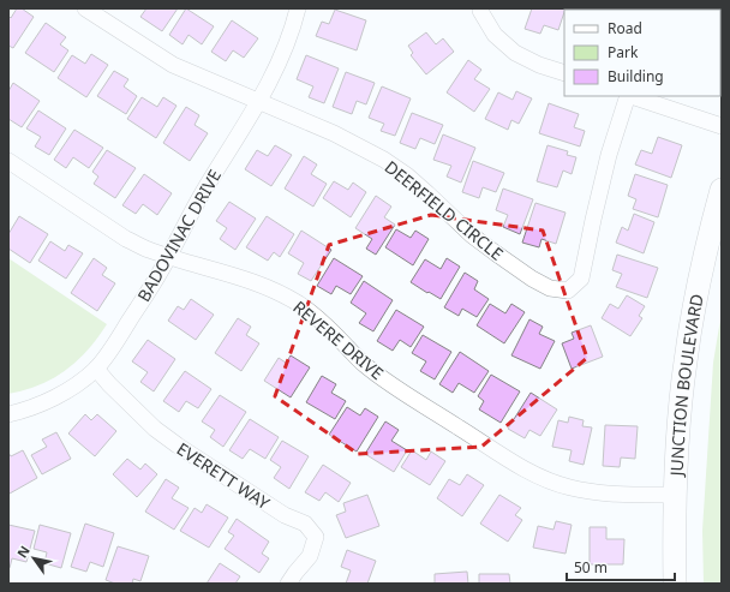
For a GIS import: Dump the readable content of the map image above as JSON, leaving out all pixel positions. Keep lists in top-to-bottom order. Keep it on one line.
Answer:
{"streets":{"main road":["JUNCTION BOULEVARD"],"street":["DEERFIELD CIRCLE","BADOVINAC DRIVE","REVERE DRIVE","EVERETT WAY"]},"crossings":[["DEERFIELD CIRCLE","BADOVINAC DRIVE"],["BADOVINAC DRIVE","REVERE DRIVE"],["BADOVINAC DRIVE","EVERETT WAY"],["REVERE DRIVE","JUNCTION BOULEVARD"]],"legend":["Road","Park","Building"],"scale_bar":"50 m","north":"top left"}
